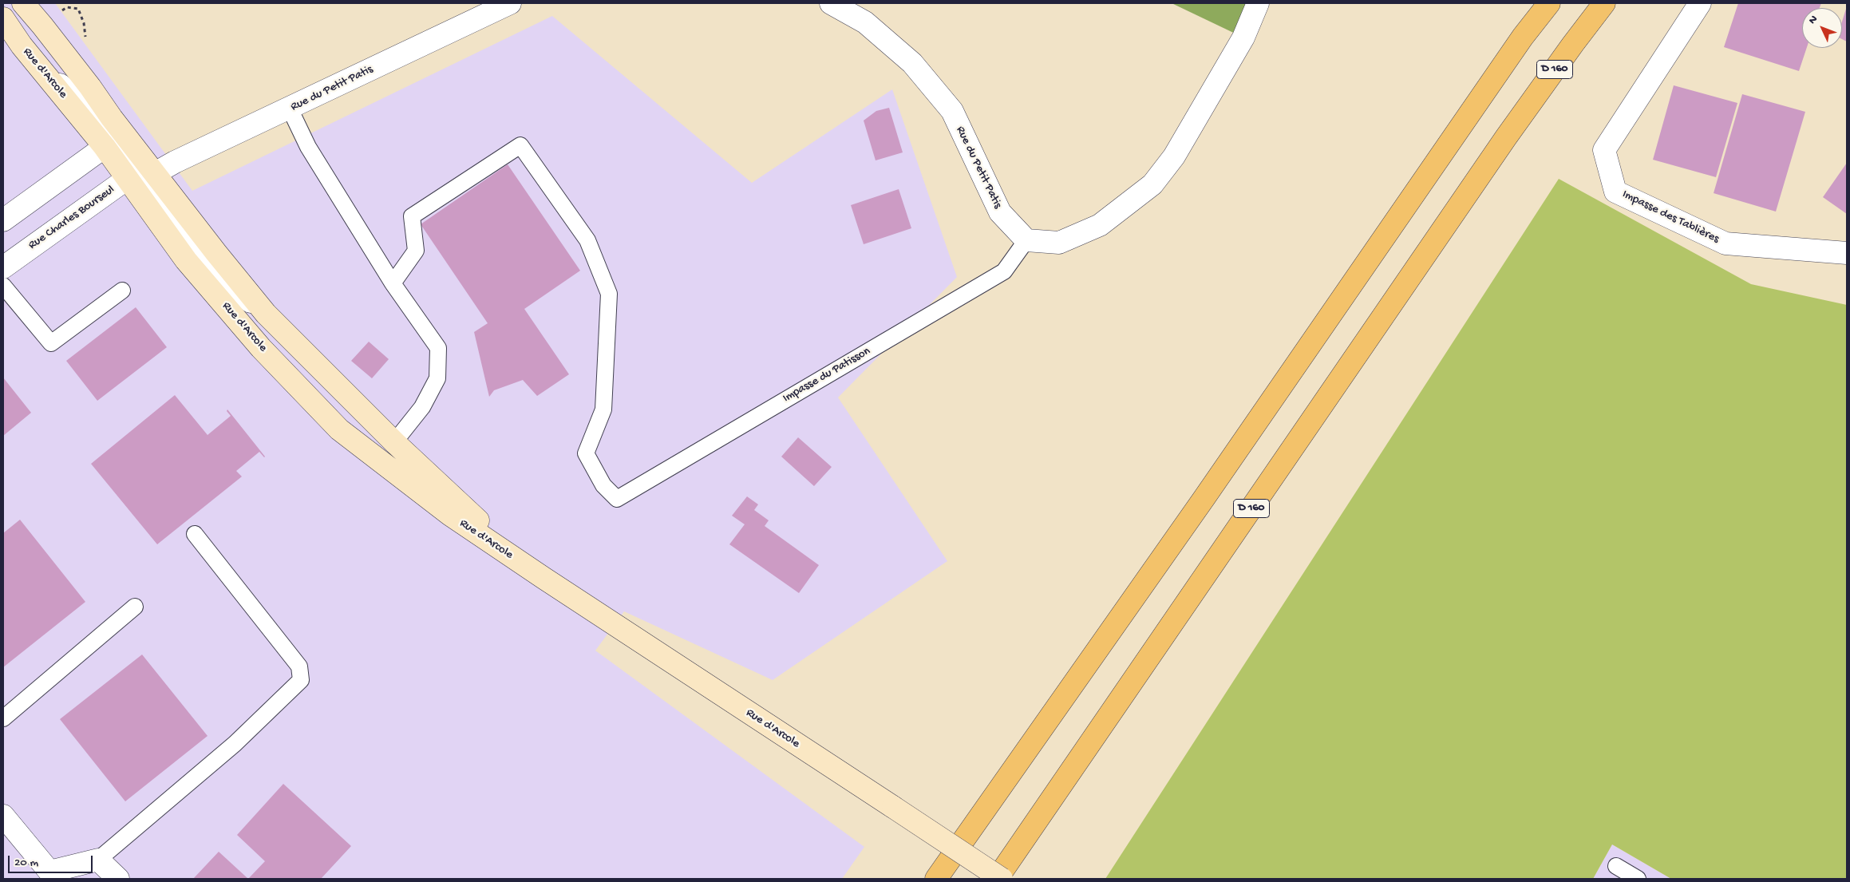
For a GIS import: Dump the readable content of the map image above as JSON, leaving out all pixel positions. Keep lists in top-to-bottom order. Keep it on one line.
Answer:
{"streets":{"highway":["D 160"],"main road":["Rue d'Arcole"],"street":["Rue du Petit Patis","Impasse des Tablières","Rue Charles Bourseul"],"lane":["Impasse du Patisson"]},"crossings":[["Rue d'Arcole","Rue du Petit Patis"],["Rue d'Arcole","Rue Charles Bourseul"],["Rue du Petit Patis","Rue Charles Bourseul"],["Rue du Petit Patis","Impasse du Patisson"]],"scale_bar":"20 m","north":"top left"}
